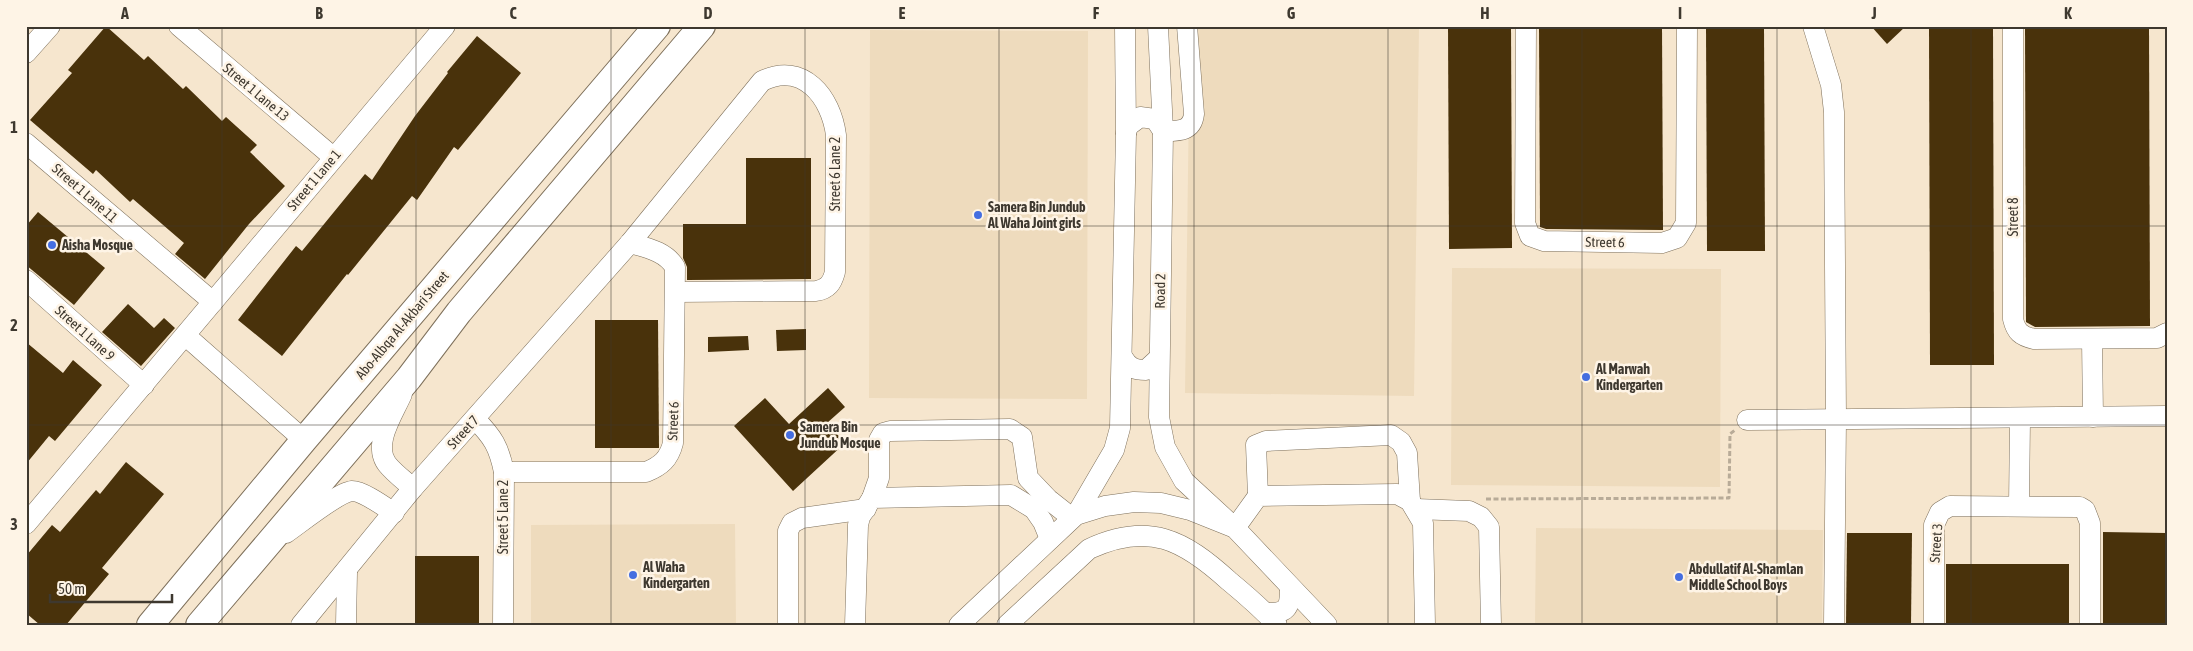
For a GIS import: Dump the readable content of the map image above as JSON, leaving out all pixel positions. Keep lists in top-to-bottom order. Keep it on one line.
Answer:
{"streets":{"main road":["Abo-Albqa Al-Akbari Street"],"street":["Street 1 Lane 13","Street 6 Lane 2","Street 1 Lane 1","Street 1 Lane 11","Street 8","Street 6","Road 2","Street 1 Lane 9","Street 7","Street 5 Lane 2","Street 3"]},"crossings":[["Street 1 Lane 13","Street 1 Lane 1"],["Street 6 Lane 2","Street 6"],["Street 6 Lane 2","Street 7"],["Street 1 Lane 1","Street 1 Lane 11"],["Street 1 Lane 1","Street 1 Lane 9"],["Street 6","Street 7"],["Street 6","Street 5 Lane 2"],["Street 7","Street 5 Lane 2"]],"places":["Samera Bin Jundub Al Waha Joint girls","Aisha Mosque","Al Marwah Kindergarten","Samera Bin Jundub Mosque","Al Waha Kindergarten","Abdullatif Al-Shamlan Middle School Boys"],"scale_bar":"50 m","grid":{"columns":["A","B","C","D","E","F","G","H","I","J","K"],"rows":["1","2","3"]}}
